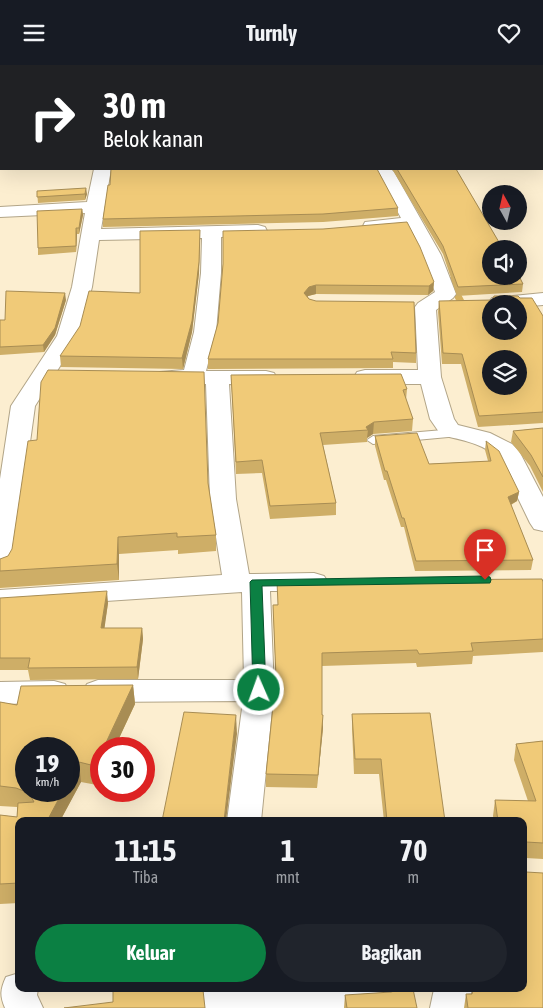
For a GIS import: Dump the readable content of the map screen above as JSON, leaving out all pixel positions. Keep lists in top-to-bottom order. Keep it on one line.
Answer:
{"north":"top","page":{"header":"Turnly","turn":["30 m","Belok kanan"],"speed":"19 km/h","limit":"30","eta":["11:15","Tiba","1","mnt","70","m"],"buttons":["Keluar","Bagikan"]}}
